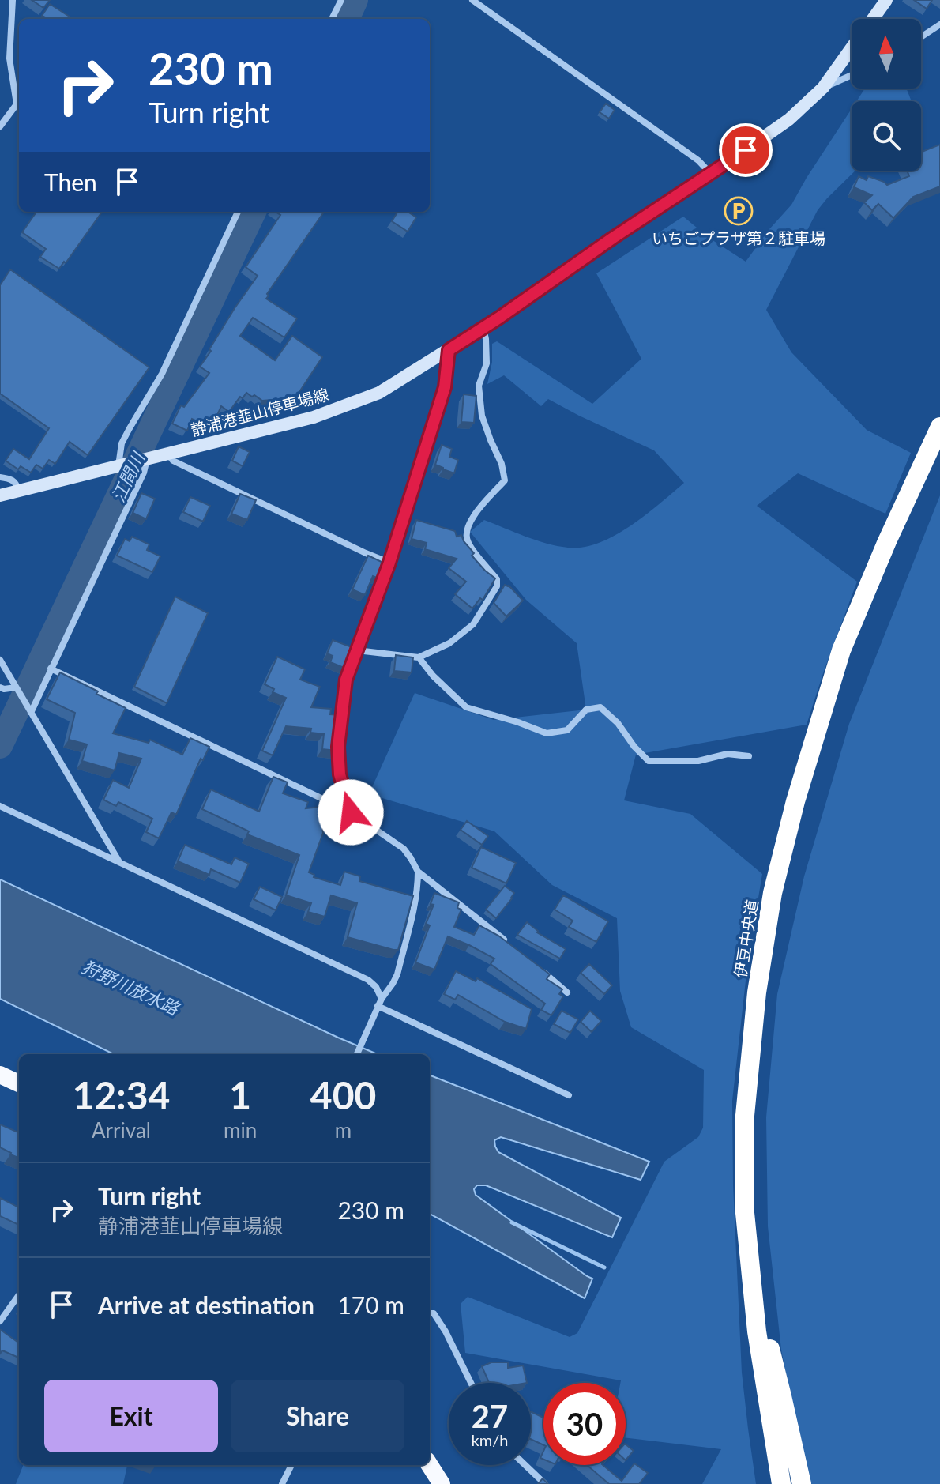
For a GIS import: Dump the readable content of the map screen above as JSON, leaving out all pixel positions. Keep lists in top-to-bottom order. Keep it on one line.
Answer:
{"streets":{"highway":["伊豆中央道"],"main road":["静浦港韮山停車場線"]},"water":["江間川","狩野川放水路"],"places":{"parking":["いちごプラザ第２駐車場"]},"north":"top","page":{"turn":["230 m","Turn right"],"then":"Then","eta":["12:34","Arrival","1","min","400","m"],"list":[{"name":"Turn right","note":"静浦港韮山停車場線","value":"230 m"},{"name":"Arrive at destination","value":"170 m"}],"buttons":["Exit","Share"],"speed":"27 km/h","limit":"30"}}
